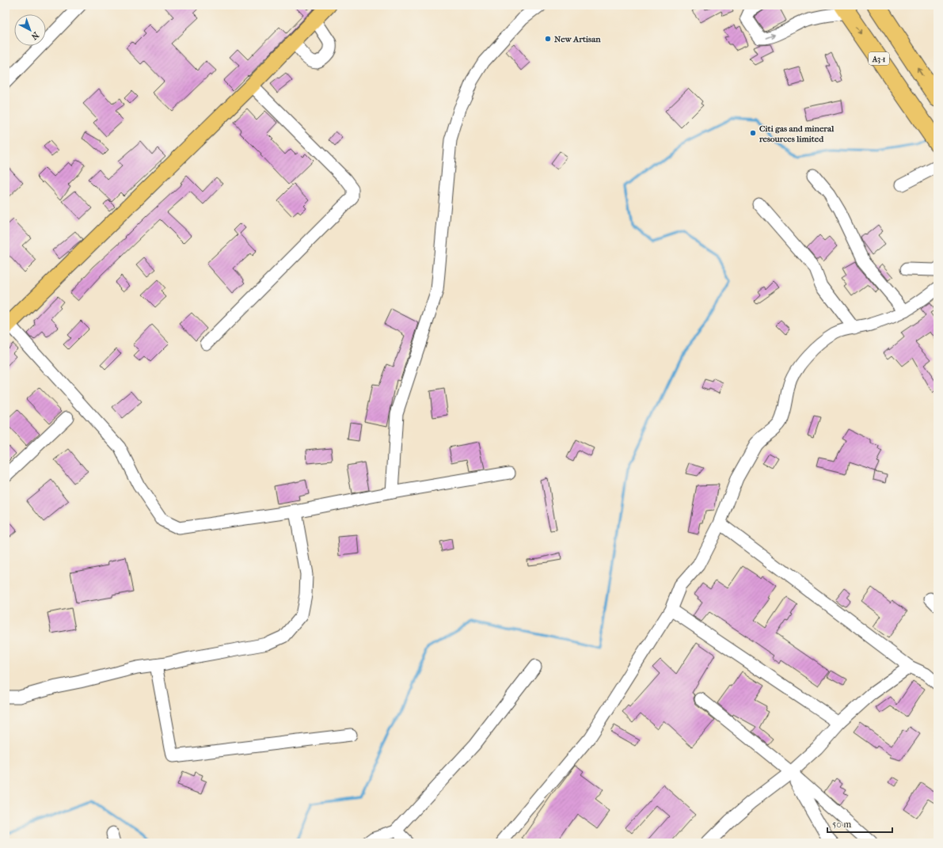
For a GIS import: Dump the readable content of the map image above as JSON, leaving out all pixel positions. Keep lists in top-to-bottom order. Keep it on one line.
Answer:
{"streets":{"highway":["A3-1"]},"places":["New Artisan","Citi gas and mineral resources limited"],"scale_bar":"50 m","north":"bottom right"}
